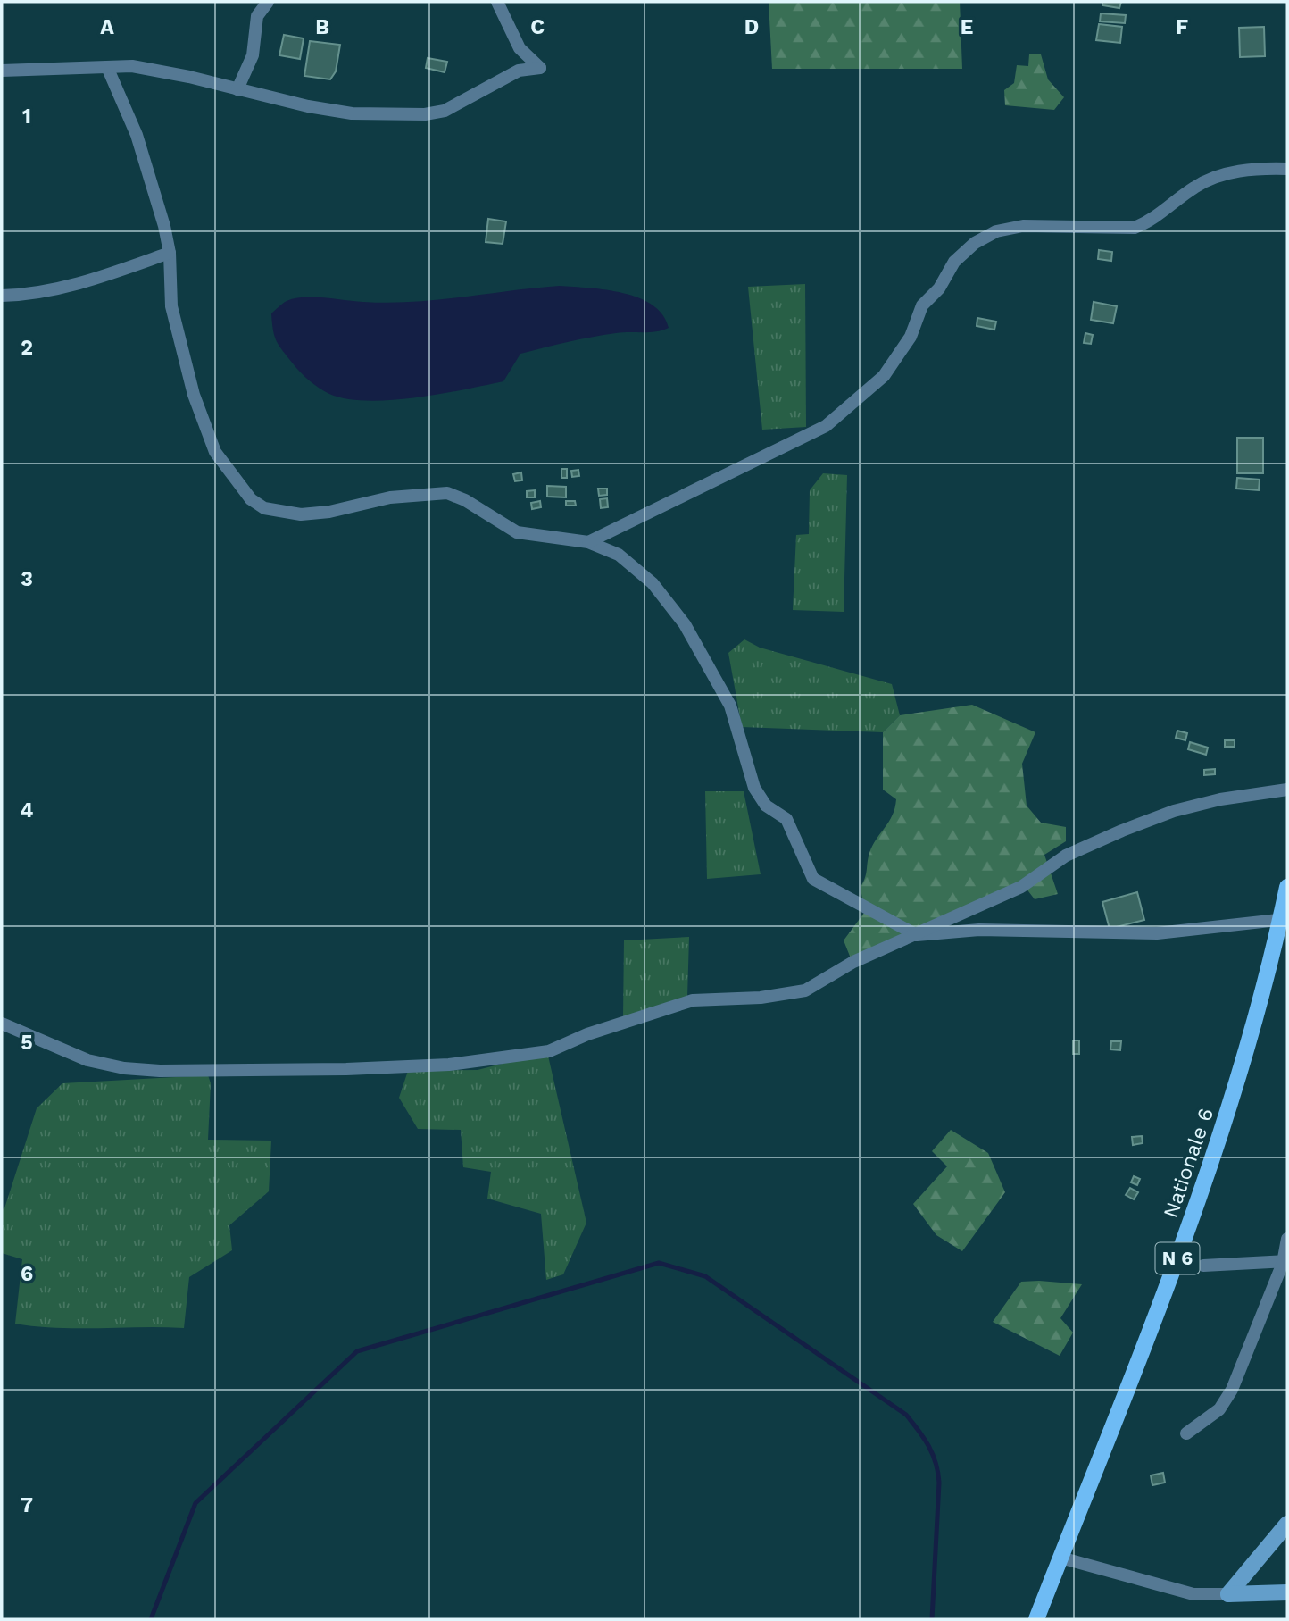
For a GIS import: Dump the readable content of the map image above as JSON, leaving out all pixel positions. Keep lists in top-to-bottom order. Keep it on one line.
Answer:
{"streets":{"main road":["Nationale 6","N 6"]},"grid":{"columns":["A","B","C","D","E","F"],"rows":["1","2","3","4","5","6","7"]}}
